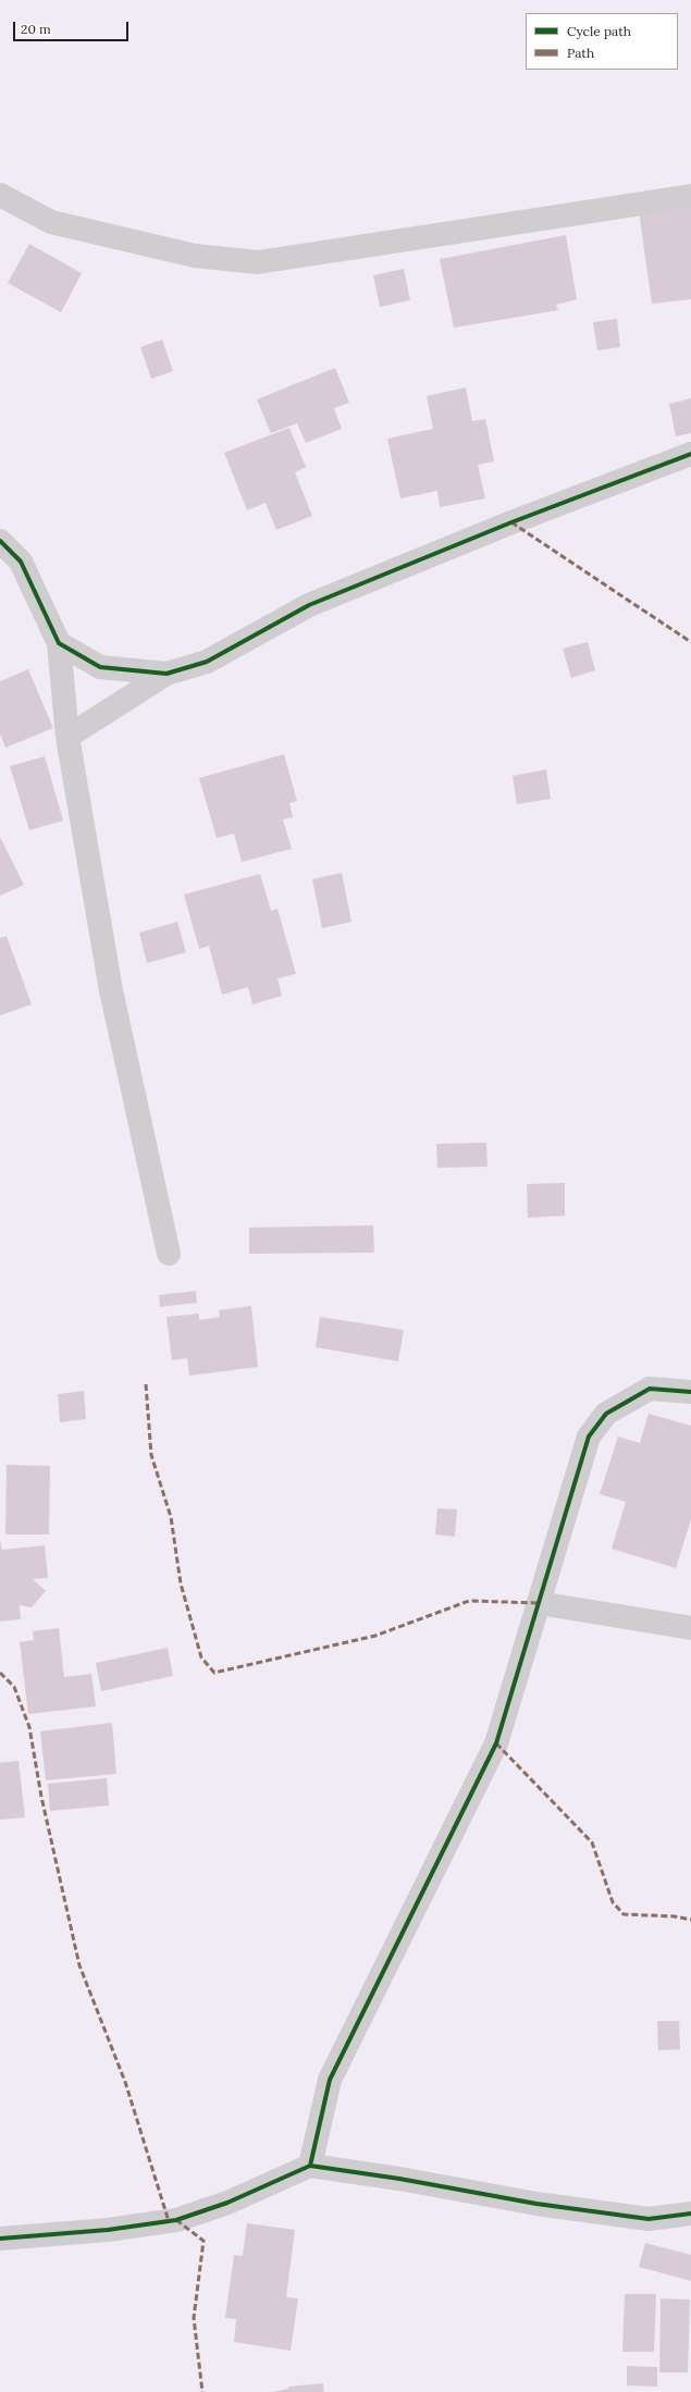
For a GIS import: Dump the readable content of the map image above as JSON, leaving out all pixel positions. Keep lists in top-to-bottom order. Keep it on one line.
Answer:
{"legend":["Cycle path","Path"],"scale_bar":"20 m"}
